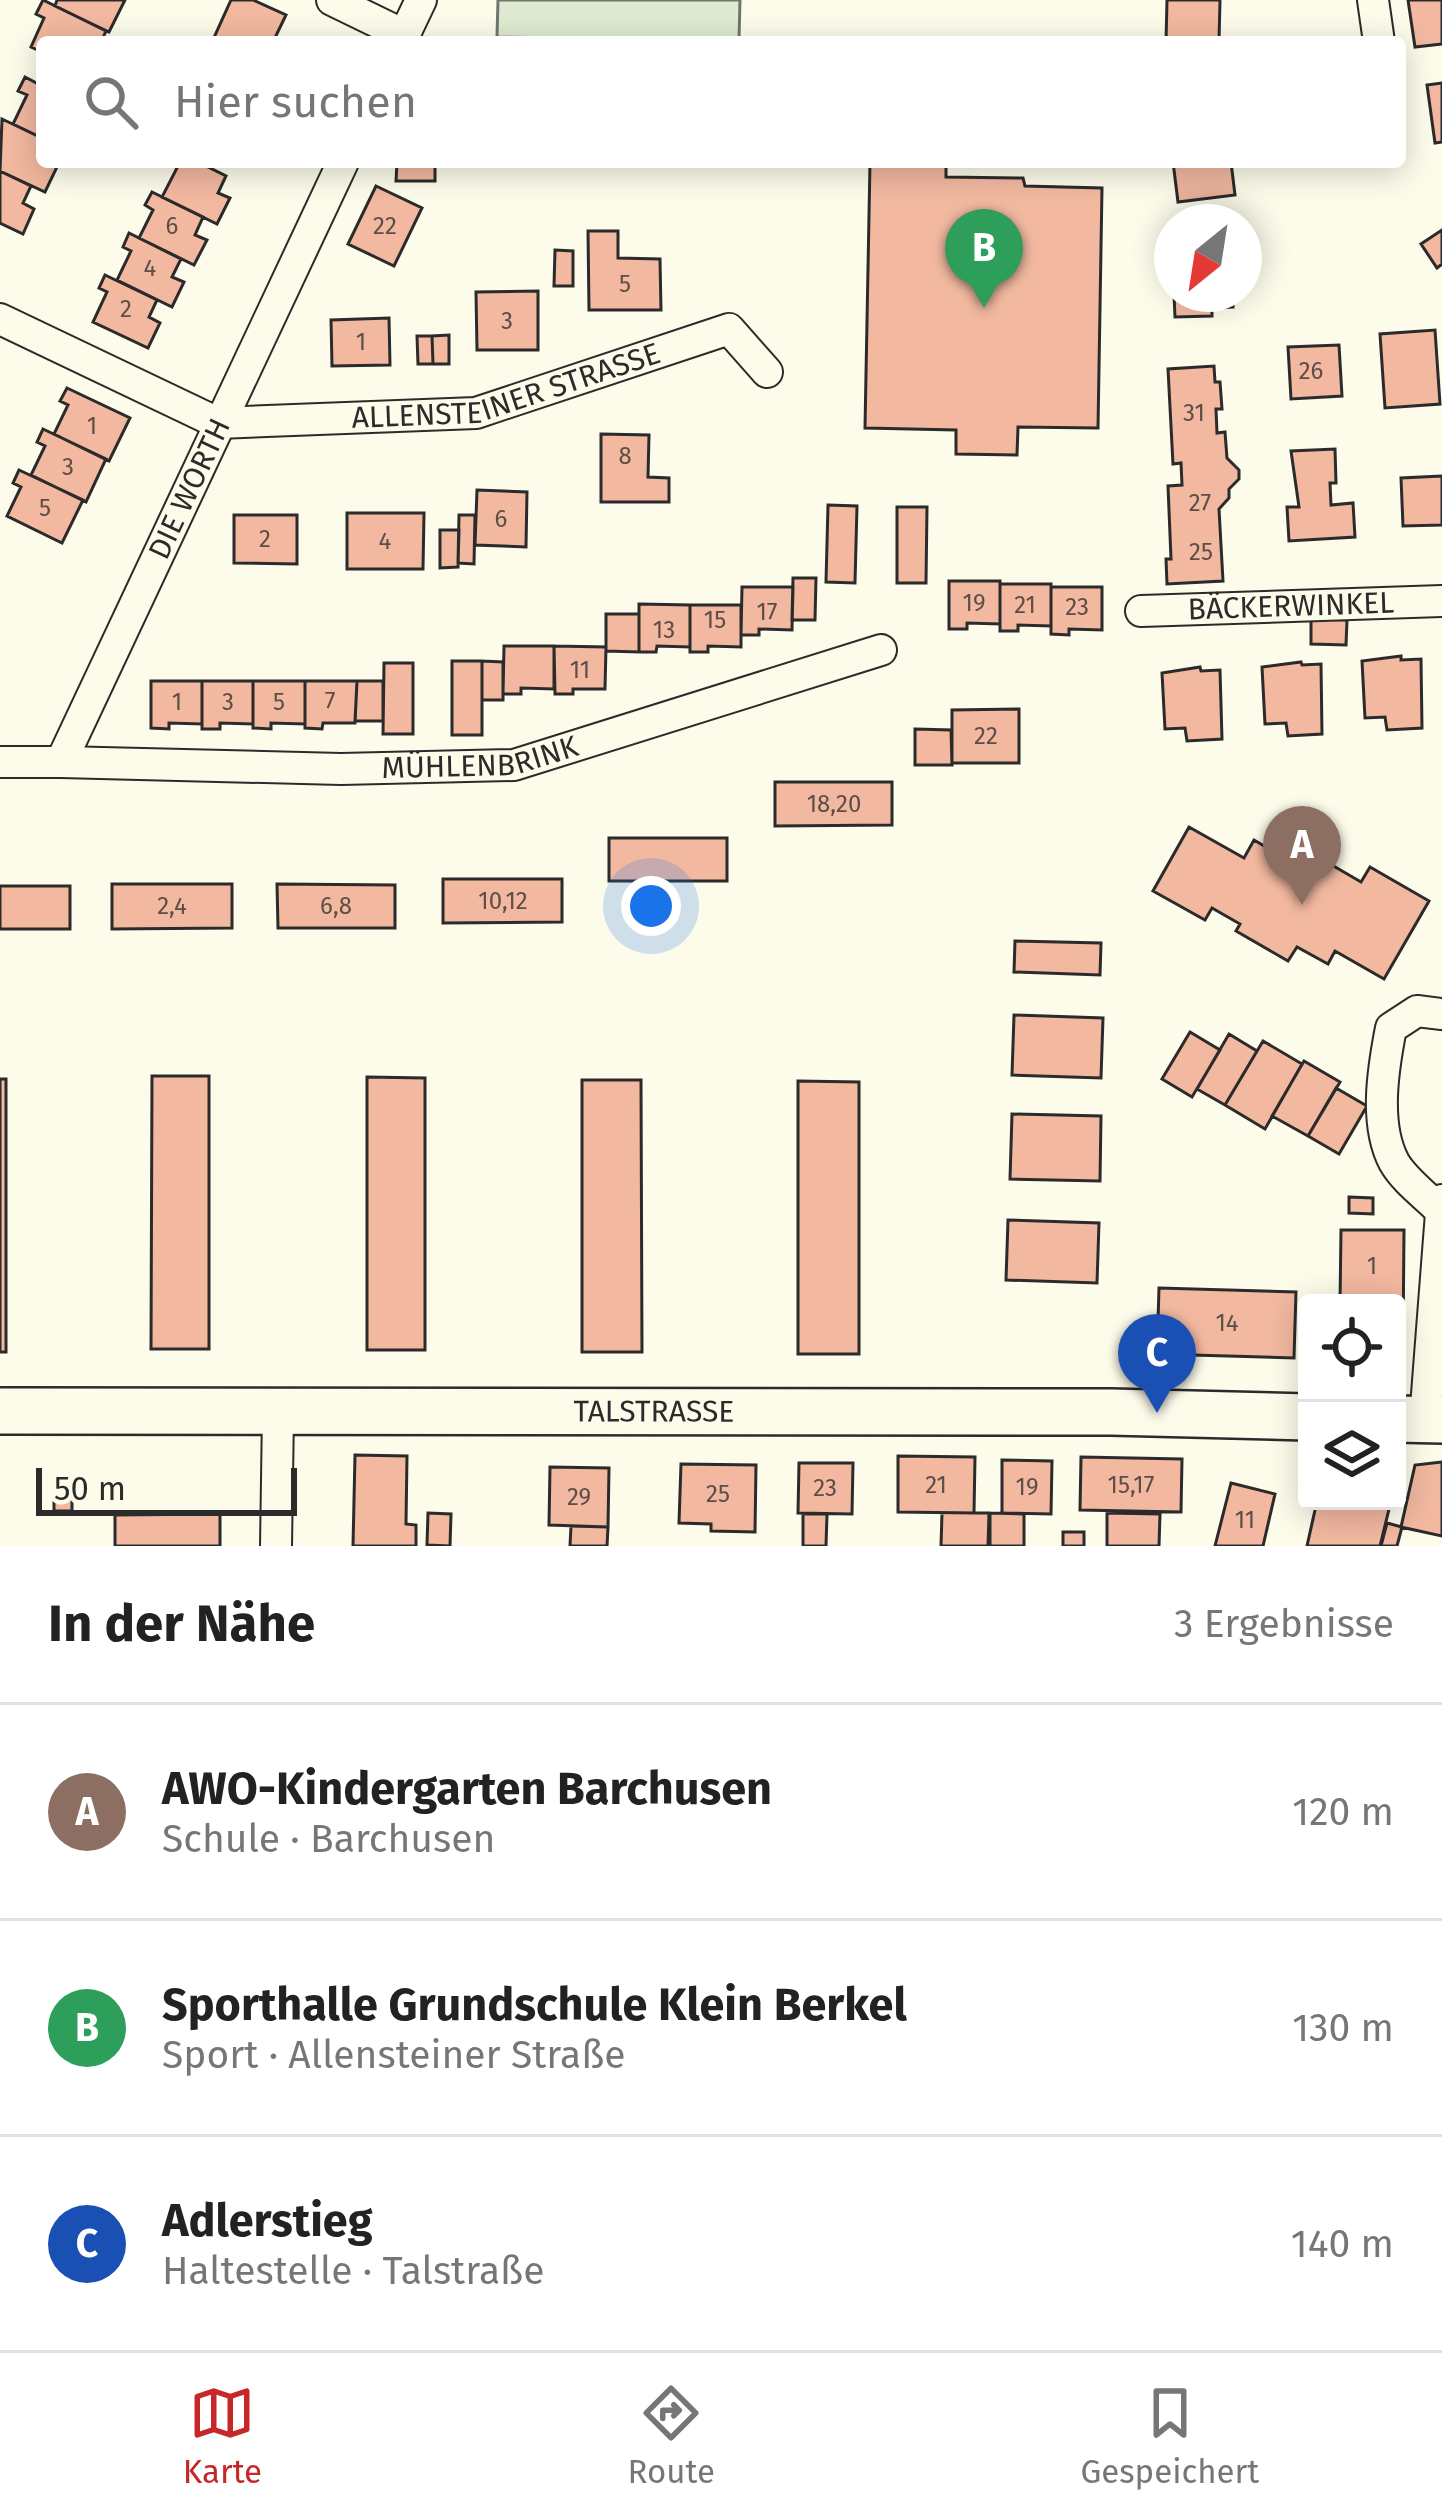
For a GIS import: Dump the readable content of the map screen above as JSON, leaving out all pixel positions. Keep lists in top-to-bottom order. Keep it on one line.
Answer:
{"streets":{"street":["ALLENSTEINER STRASSE","DIE WORTH","BÄCKERWINKEL","MÜHLENBRINK","TALSTRASSE"]},"crossings":[["ALLENSTEINER STRASSE","DIE WORTH"],["DIE WORTH","MÜHLENBRINK"]],"house_numbers":["6","22","4","5","2","3","1","26","31","1","8","3","27","5","6","2","4","25","19","21","23","17","15","13","11","7","1","3","5","22","18,20","10,12","2,4","6,8","1","14","21","15,17","19","23","25","29","11"],"scale_bar":"50 m","north":"bottom left","page":{"search":"Hier suchen","pins":["B","A","C"],"scale":"50 m","heading":["In der Nähe","3 Ergebnisse"],"list":[{"mark":"A","name":"AWO-Kindergarten Barchusen","note":"Schule · Barchusen","value":"120 m"},{"mark":"B","name":"Sporthalle Grundschule Klein Berkel","note":"Sport · Allensteiner Straße","value":"130 m"},{"mark":"C","name":"Adlerstieg","note":"Haltestelle · Talstraße","value":"140 m"}],"nav":["Karte","Route","Gespeichert"]}}
